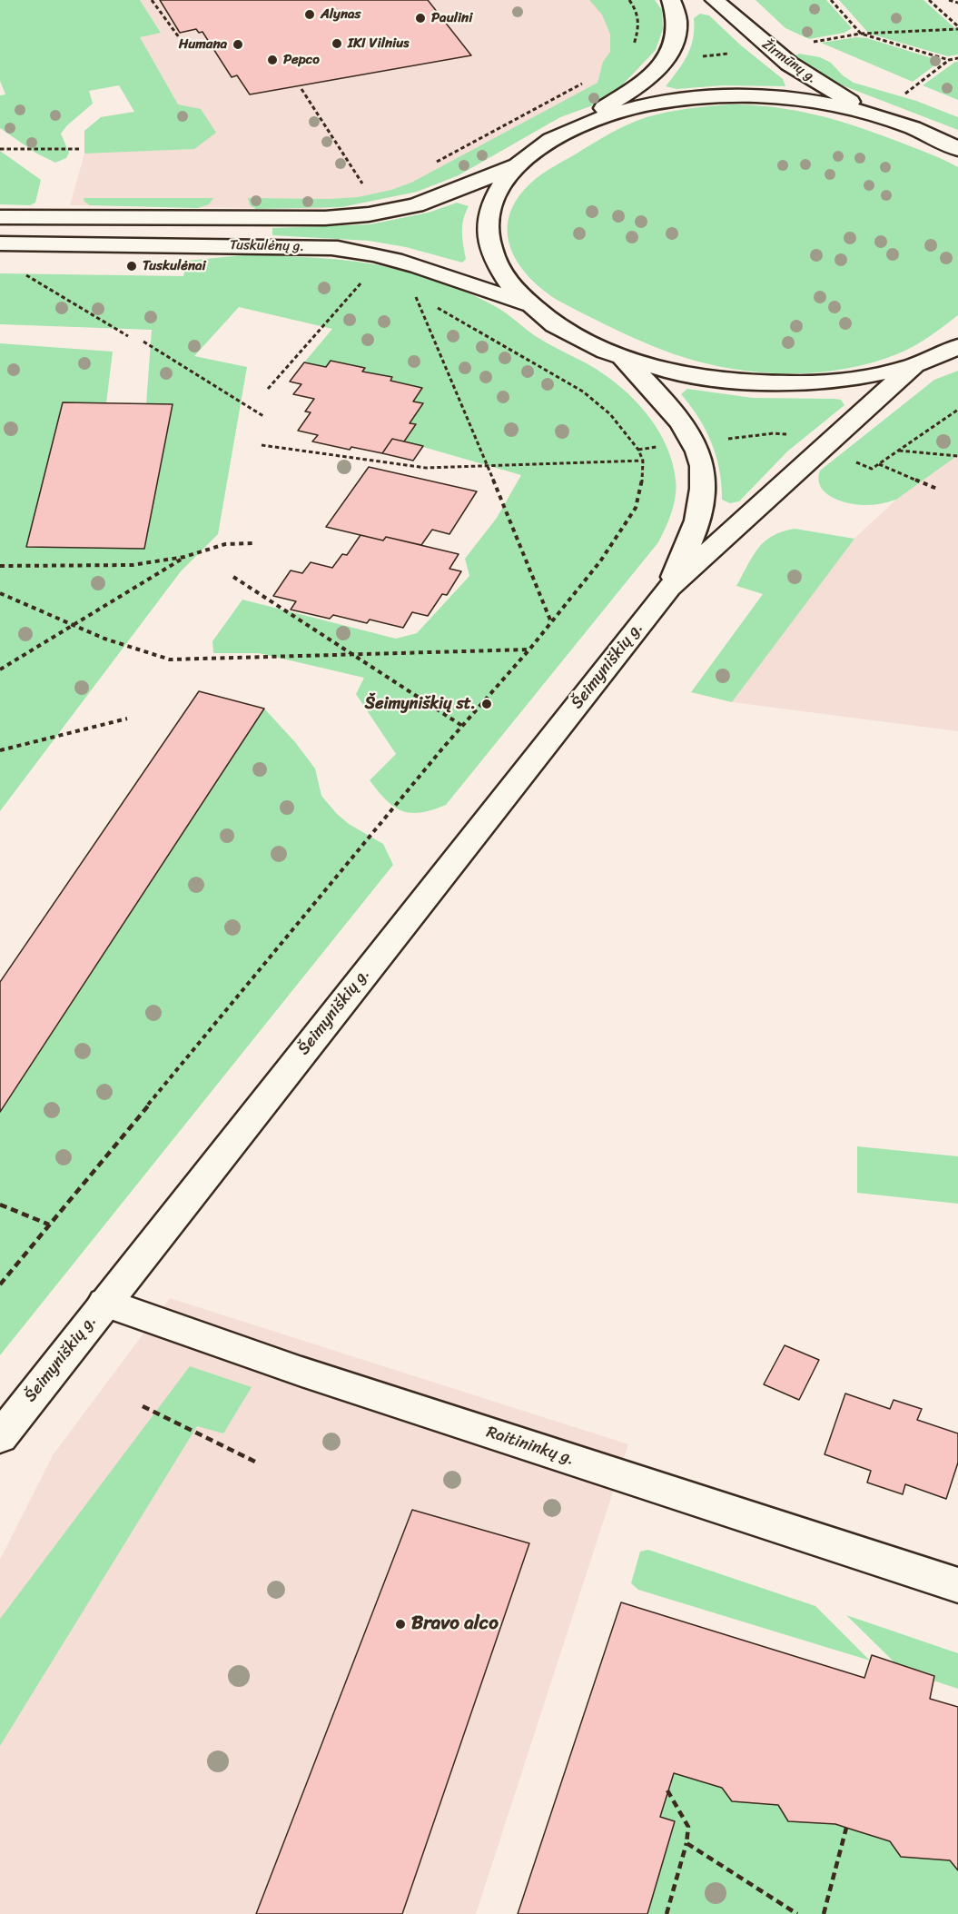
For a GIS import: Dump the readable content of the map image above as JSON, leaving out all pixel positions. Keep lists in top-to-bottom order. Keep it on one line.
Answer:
{"streets":{"main road":["Žirmūnų g.","Tuskulėnų g.","Šeimyniškių g.","Raitininkų g."]},"crossings":[["Šeimyniškių g.","Raitininkų g."]],"places":["Alynas","Paulini","IKI Vilnius","Humana","Pepco","Tuskulėnai","Šeimyniškių st.","Bravo alco"]}
